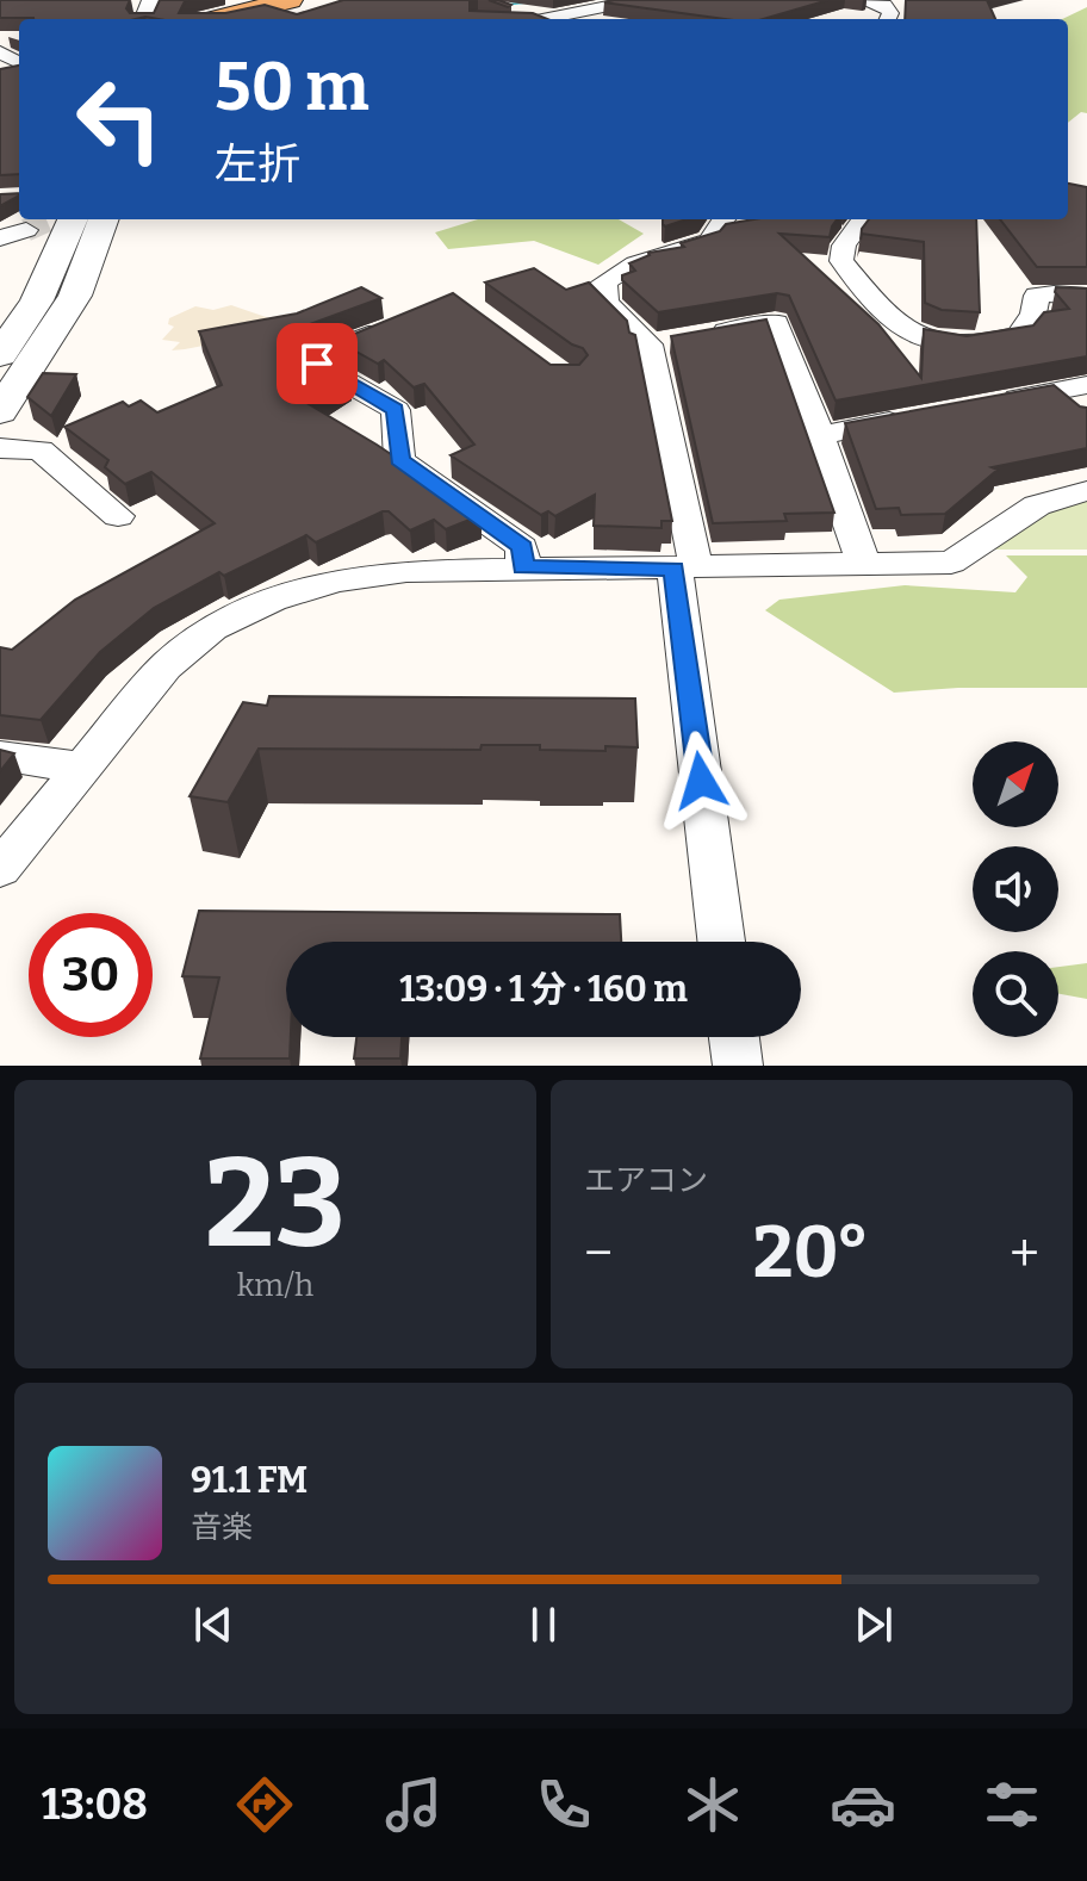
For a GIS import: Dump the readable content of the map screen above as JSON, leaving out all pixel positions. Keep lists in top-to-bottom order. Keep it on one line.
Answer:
{"north":"top right","page":{"turn":["50 m","左折"],"limit":"30","trip":"13:09 · 1 分 · 160 m","tile":[["23","km/h"],"エアコン"],"heat":["−","20°","+"],"song":["91.1 FM","音楽"],"tabs":"13:08"}}
